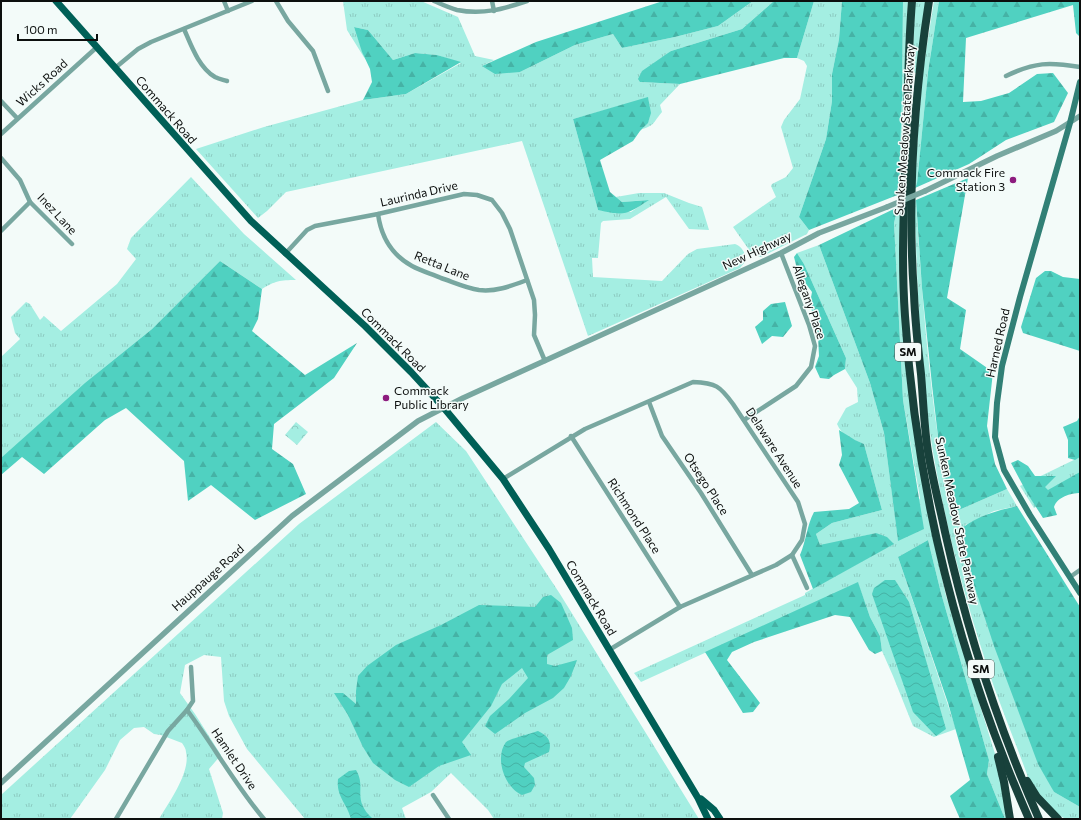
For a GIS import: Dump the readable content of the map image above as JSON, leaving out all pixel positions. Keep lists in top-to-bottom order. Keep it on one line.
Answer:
{"streets":{"highway":["Sunken Meadow State Parkway","SM"],"main road":["Commack Road","Harned Road"],"street":["Wicks Road","Laurinda Drive","Inez Lane","New Highway","Retta Lane","Allegany Place","Delaware Avenue","Otsego Place","Richmond Place","Hauppauge Road","Hamlet Drive"]},"crossings":[["Wicks Road","Commack Road"],["Commack Road","Laurinda Drive"],["Commack Road","New Highway"],["Commack Road","Delaware Avenue"],["Commack Road","Hauppauge Road"],["Laurinda Drive","New Highway"],["Laurinda Drive","Retta Lane"],["New Highway","Allegany Place"],["New Highway","Harned Road"],["New Highway","Hauppauge Road"],["Allegany Place","Delaware Avenue"],["Delaware Avenue","Otsego Place"],["Delaware Avenue","Richmond Place"]],"places":["Commack Fire Station 3","Commack Public Library"],"scale_bar":"100 m"}
